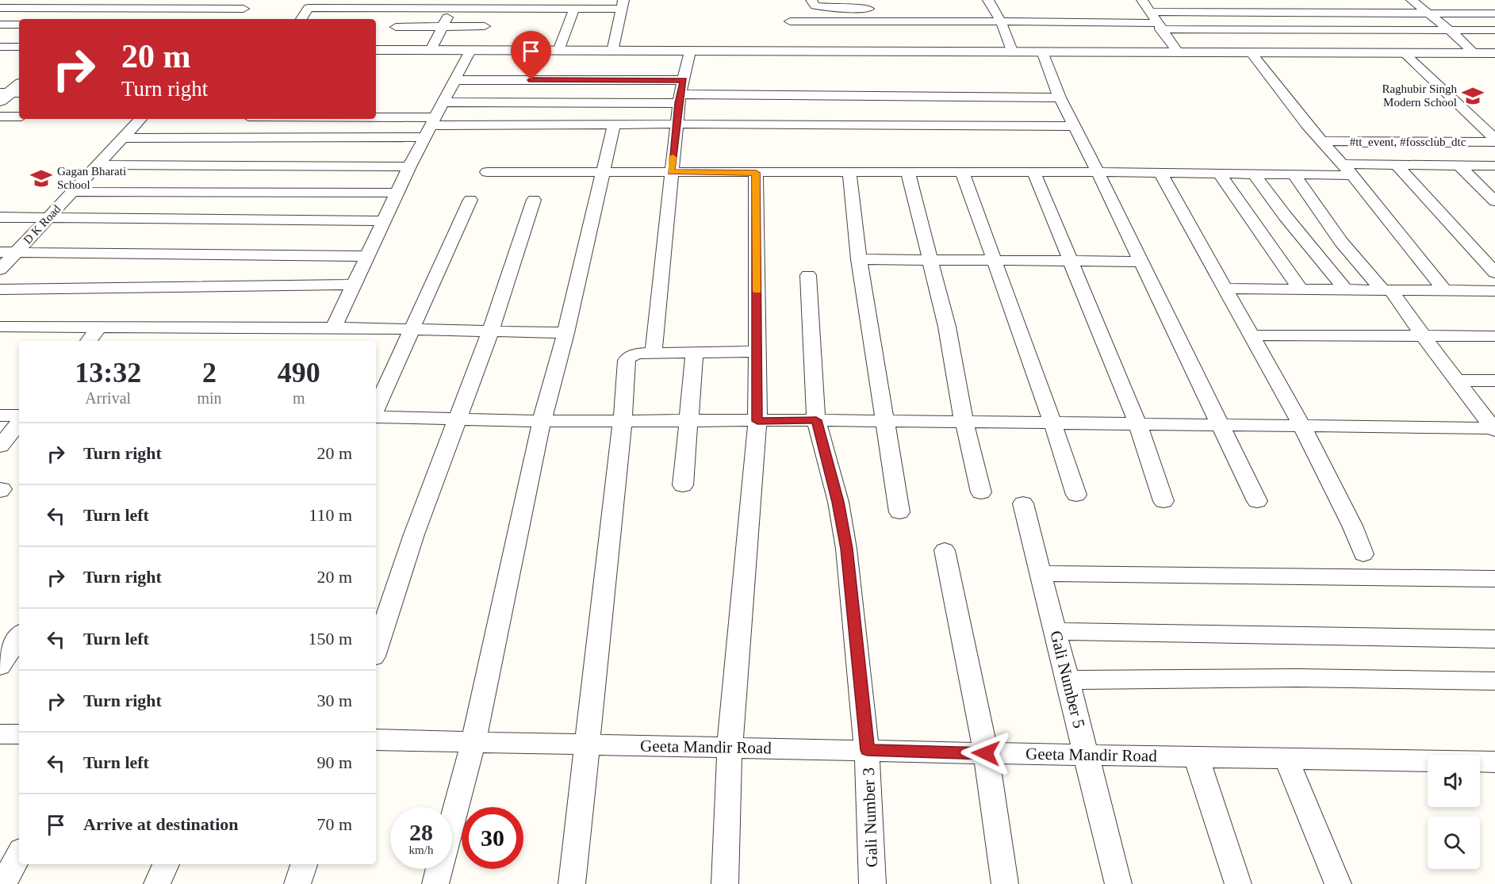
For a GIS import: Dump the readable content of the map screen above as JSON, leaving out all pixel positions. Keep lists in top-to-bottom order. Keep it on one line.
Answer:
{"streets":{"street":["#tt_event, #fossclub_dtc","D K Road","Gali Number 5","Geeta Mandir Road","Gali Number 3"]},"crossings":[["Gali Number 5","Geeta Mandir Road"],["Geeta Mandir Road","Gali Number 3"]],"places":{"school or university":["Raghubir Singh Modern School","Gagan Bharati School"]},"page":{"turn":["20 m","Turn right"],"eta":["13:32","Arrival","2","min","490","m"],"list":[{"name":"Turn right","value":"20 m"},{"name":"Turn left","value":"110 m"},{"name":"Turn right","value":"20 m"},{"name":"Turn left","value":"150 m"},{"name":"Turn right","value":"30 m"},{"name":"Turn left","value":"90 m"},{"name":"Arrive at destination","value":"70 m"}],"speed":"28 km/h","limit":"30"}}
